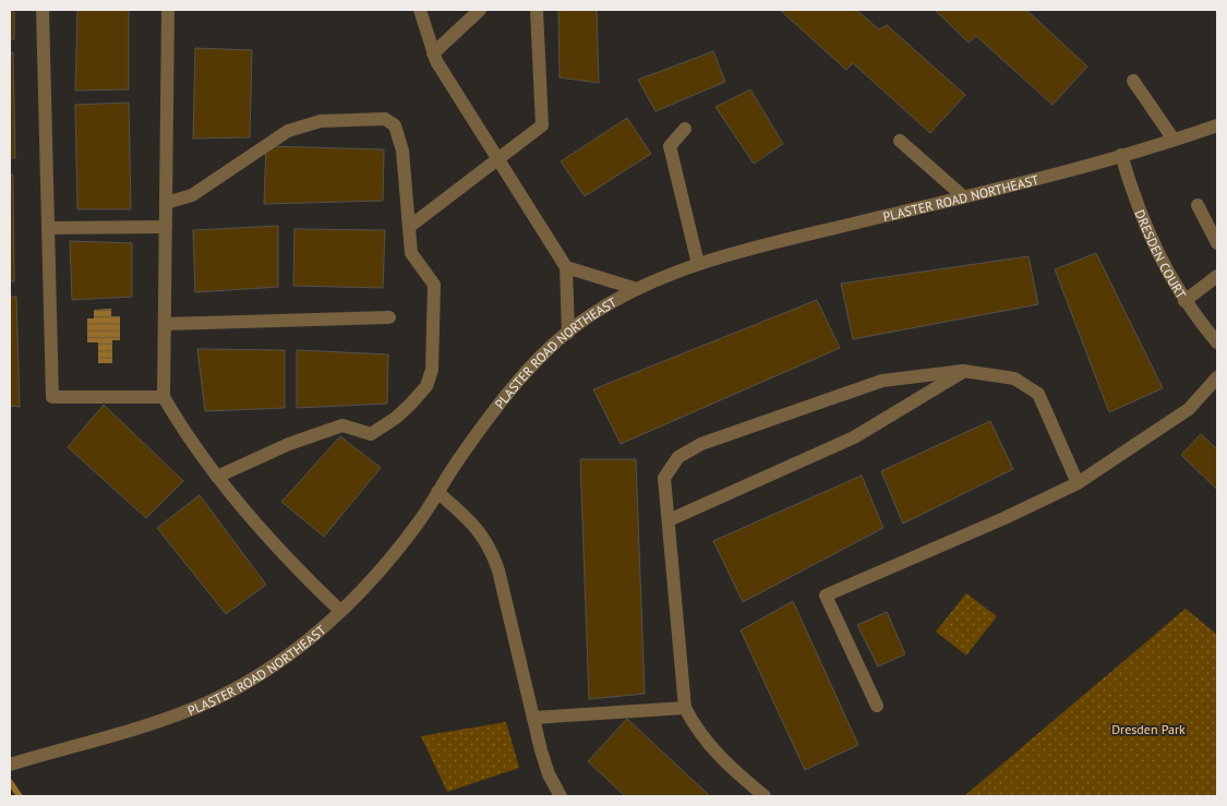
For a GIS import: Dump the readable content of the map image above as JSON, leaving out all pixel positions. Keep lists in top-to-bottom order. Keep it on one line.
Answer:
{"streets":{"street":["PLASTER ROAD NORTHEAST","DRESDEN COURT"]},"crossings":[["PLASTER ROAD NORTHEAST","DRESDEN COURT"]],"parks":["Dresden Park"]}
